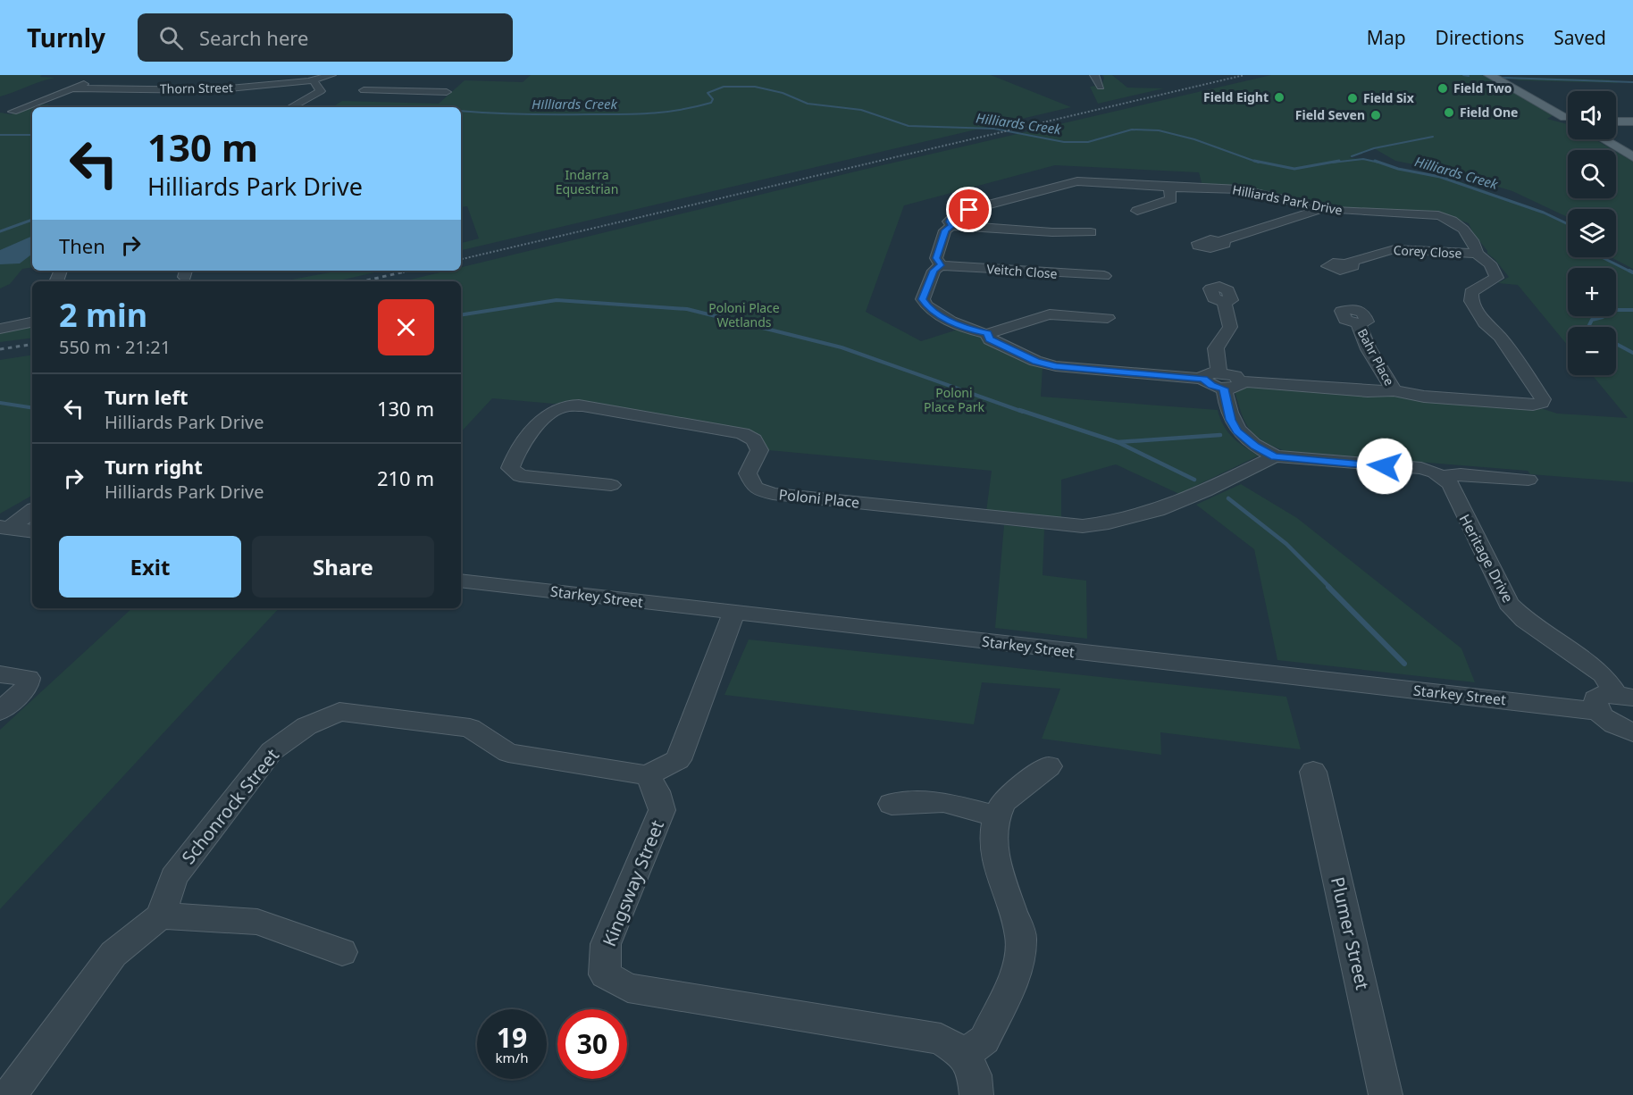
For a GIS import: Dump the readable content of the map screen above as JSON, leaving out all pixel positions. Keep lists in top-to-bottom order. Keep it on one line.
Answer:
{"streets":{"street":["Thorn Street","Hilliards Park Drive","Corey Close","Veitch Close","Bahr Place","Poloni Place","Heritage Drive","Starkey Street","Schonrock Street","Kingsway Street","Plumer Street"]},"crossings":[["Hilliards Park Drive","Corey Close"],["Hilliards Park Drive","Veitch Close"],["Hilliards Park Drive","Bahr Place"],["Schonrock Street","Kingsway Street"]],"water":["Hilliards Creek"],"parks":["Indarra Equestrian","Poloni Place Wetlands","Poloni Place Park"],"places":["Field Two","Field Eight","Field Six","Field One","Field Seven"],"page":{"header":"Turnly","search":"Search here","nav":["Map","Directions","Saved"],"map_buttons":["+","−"],"turn":["130 m","Hilliards Park Drive"],"then":"Then","heading":["2 min","550 m · 21:21"],"list":[{"name":"Turn left","note":"Hilliards Park Drive","value":"130 m"},{"name":"Turn right","note":"Hilliards Park Drive","value":"210 m"}],"buttons":["Exit","Share"],"speed":"19 km/h","limit":"30"}}
